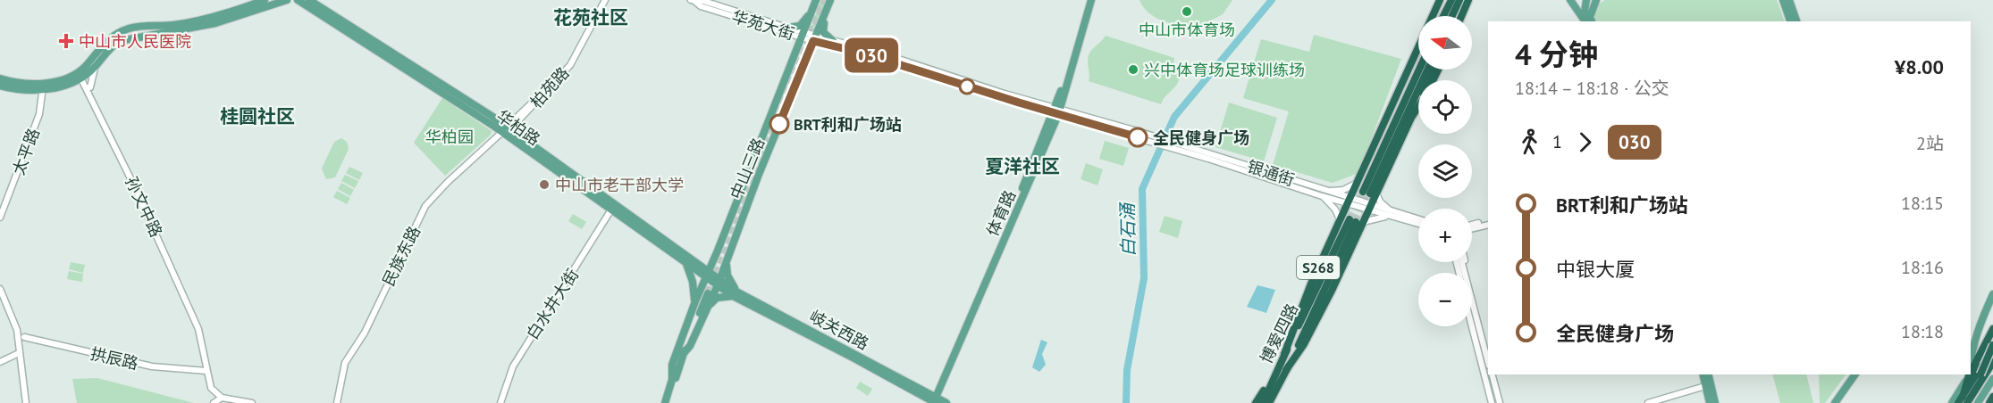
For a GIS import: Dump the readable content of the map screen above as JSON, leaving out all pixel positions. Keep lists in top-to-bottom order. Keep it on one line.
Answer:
{"streets":{"highway":["S268","博爱四路"],"main road":["华柏路","中山三路","体育路","岐关西路"],"street":["华苑大街","柏苑路","太平路","银通街","孙文中路","民族东路","白水井大街","拱辰路"]},"crossings":[["华苑大街","中山三路"],["柏苑路","华柏路"],["柏苑路","民族东路"],["华柏路","中山三路"],["华柏路","民族东路"],["华柏路","白水井大街"],["华柏路","岐关西路"],["中山三路","岐关西路"],["银通街","体育路"],["银通街","S268"],["孙文中路","拱辰路"],["体育路","岐关西路"],["S268","博爱四路"]],"districts":["花苑社区","桂圆社区","夏洋社区"],"water":["白石涌"],"parks":["华柏园"],"places":{"other":["中山市体育场","兴中体育场足球训练场","BRT利和广场站","全民健身广场","中山市老干部大学"],"health":["中山市人民医院"]},"lines":["bus line 030"],"north":"left","page":{"on_map":"030","map_buttons":["+","−"],"heading":["4 分钟","18:14 – 18:18 · 公交","¥8.00"],"legs":["1","030","2站"],"list":[{"name":"BRT利和广场站","value":"18:15"},{"name":"中银大厦","value":"18:16"},{"name":"全民健身广场","value":"18:18"}]}}
